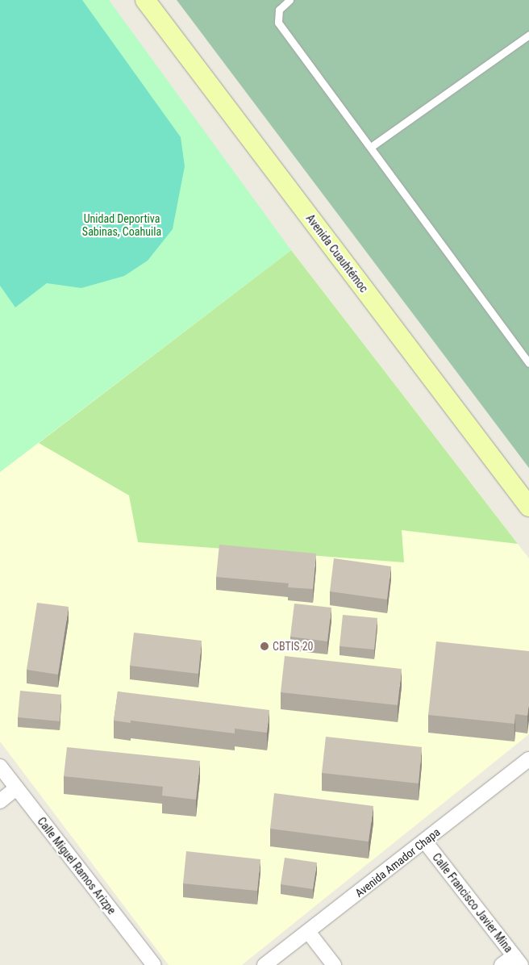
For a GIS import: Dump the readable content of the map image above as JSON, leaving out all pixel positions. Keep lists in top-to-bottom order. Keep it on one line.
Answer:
{"streets":{"main road":["Avenida Cuauhtémoc"],"street":["Avenida Amador Chapa","Calle Miguel Ramos Arizpe","Calle Francisco Javier Mina"]},"crossings":[["Avenida Amador Chapa","Calle Francisco Javier Mina"]],"parks":["Unidad Deportiva Sabinas, Coahuila"],"places":["CBTIS 20"]}
